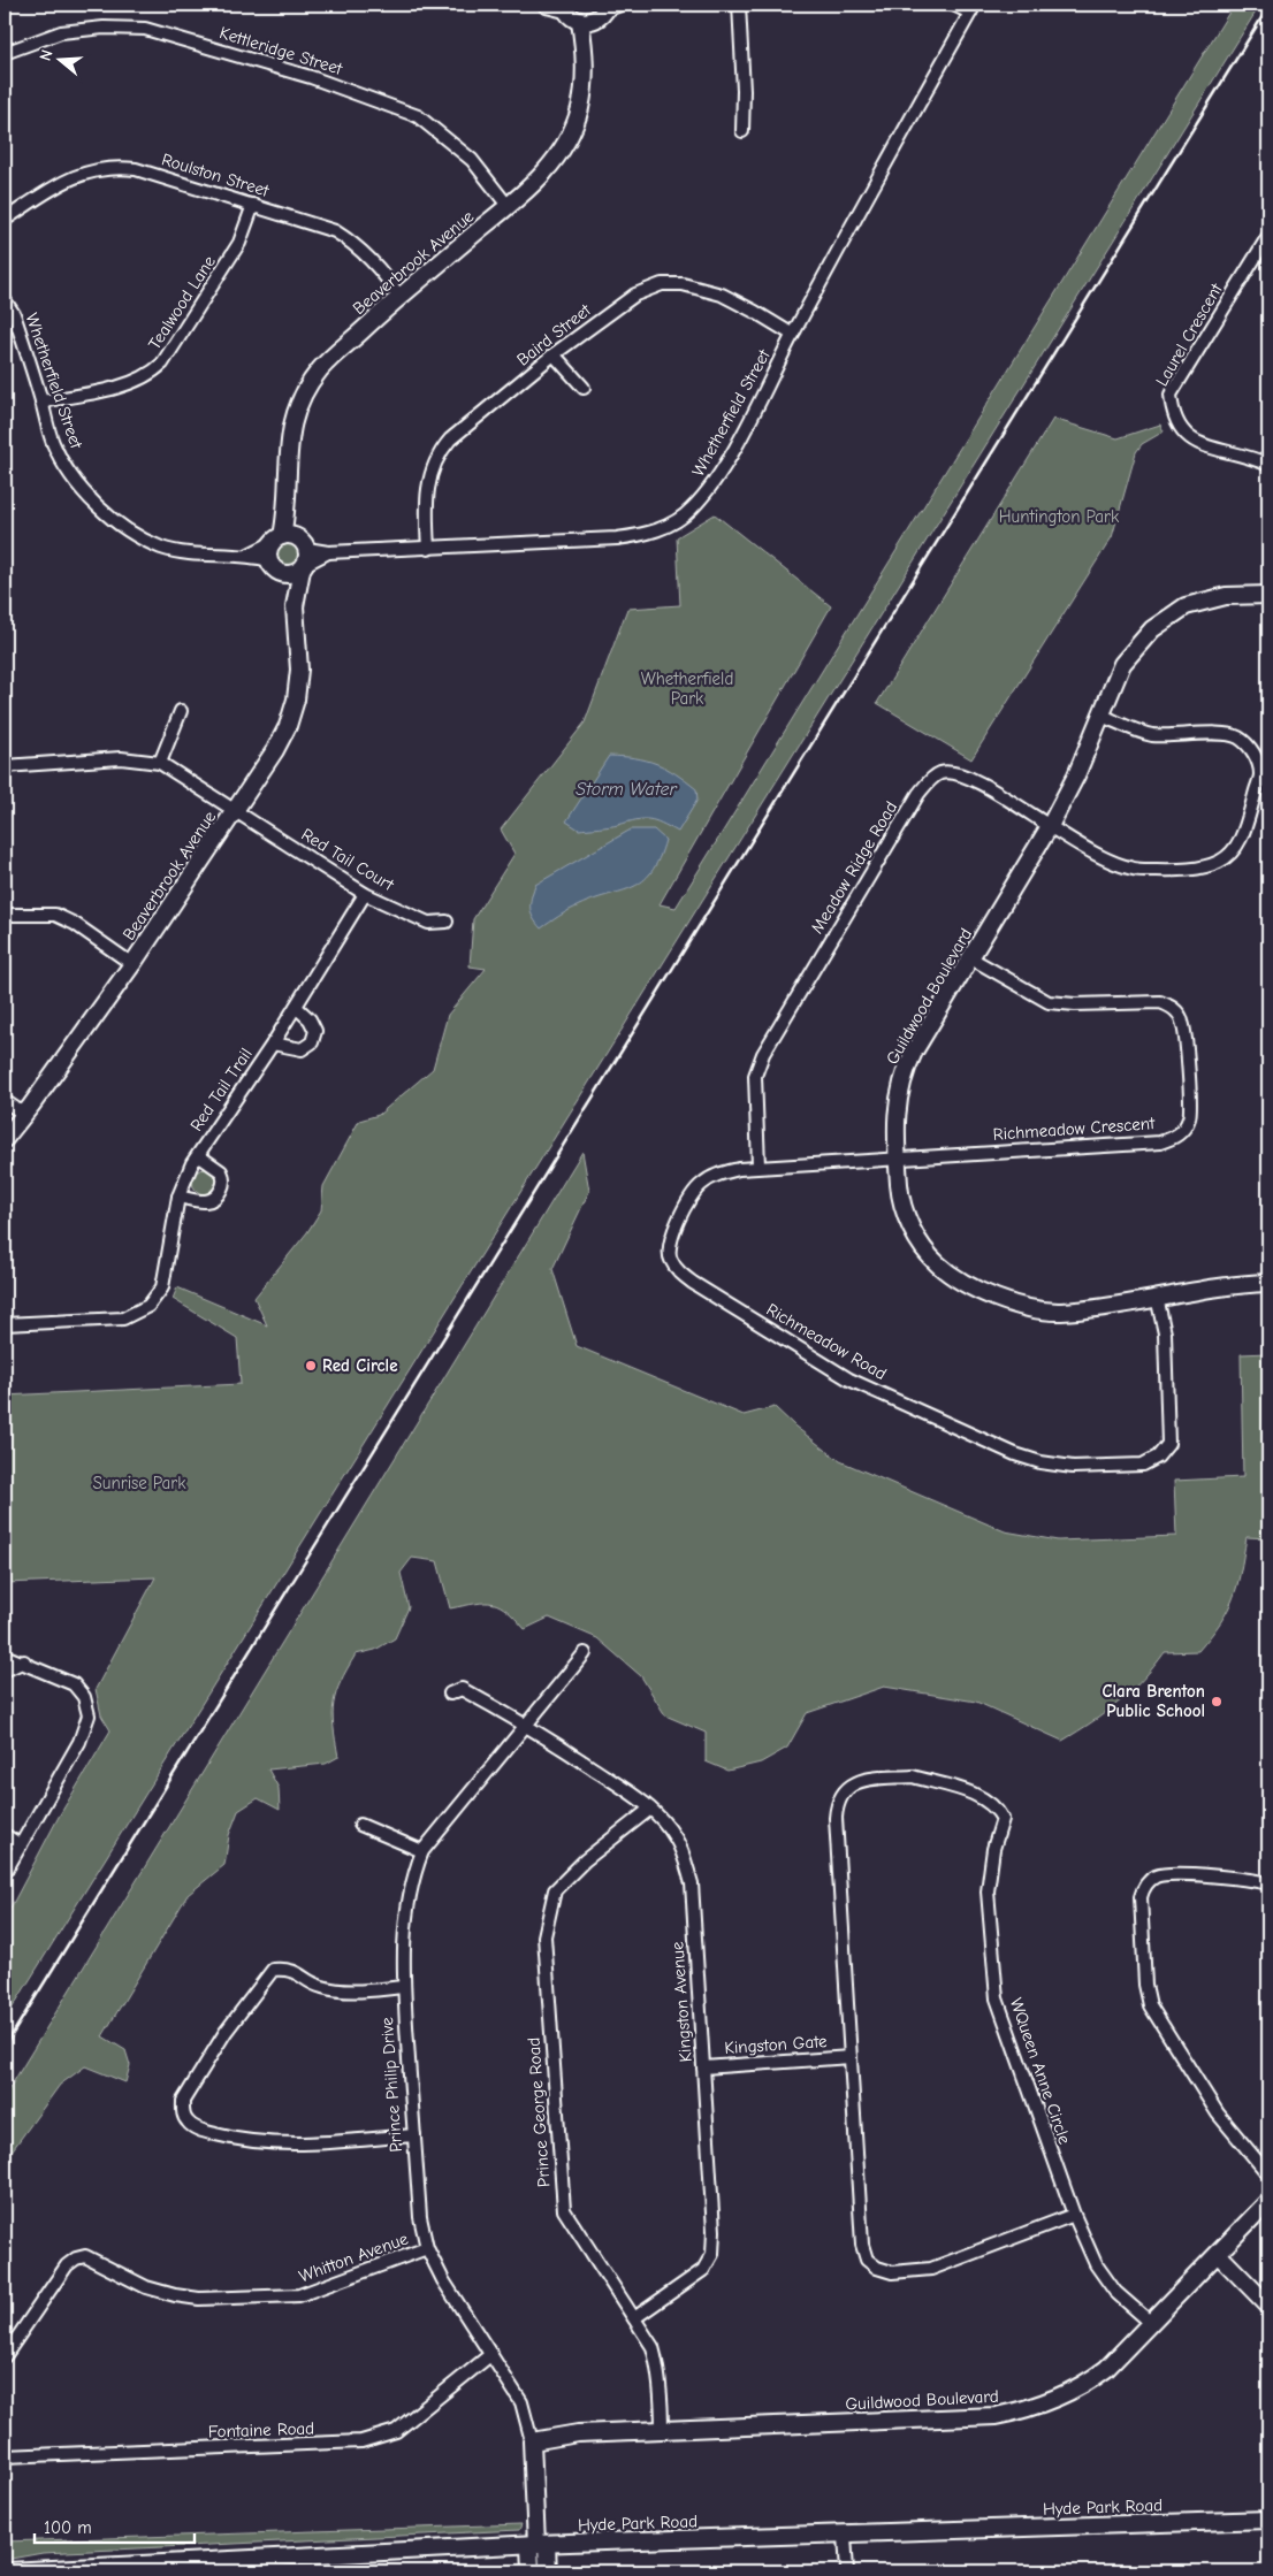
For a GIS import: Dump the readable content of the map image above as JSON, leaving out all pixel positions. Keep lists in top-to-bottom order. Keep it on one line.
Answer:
{"streets":{"street":["Kettleridge Street","Roulston Street","Beaverbrook Avenue","Tealwood Lane","Baird Street","Laurel Crescent","Whetherfield Street","Red Tail Court","Meadow Ridge Road","Guildwood Boulevard","Red Tail Trail","Richmeadow Crescent","Richmeadow Road","Kingston Avenue","Kingston Gate","WQueen Anne Circle","Prince Philip Drive","Prince George Road","Whitton Avenue","Fontaine Road","Hyde Park Road"]},"crossings":[["Kettleridge Street","Beaverbrook Avenue"],["Roulston Street","Beaverbrook Avenue"],["Roulston Street","Tealwood Lane"],["Beaverbrook Avenue","Whetherfield Street"],["Beaverbrook Avenue","Red Tail Court"],["Tealwood Lane","Whetherfield Street"],["Baird Street","Whetherfield Street"],["Red Tail Court","Red Tail Trail"],["Meadow Ridge Road","Guildwood Boulevard"],["Meadow Ridge Road","Richmeadow Road"],["Guildwood Boulevard","Richmeadow Crescent"],["Guildwood Boulevard","Richmeadow Road"],["Guildwood Boulevard","Prince Philip Drive"],["Guildwood Boulevard","Prince George Road"],["Richmeadow Crescent","Richmeadow Road"],["Kingston Avenue","Kingston Gate"],["Kingston Avenue","Prince Philip Drive"],["Kingston Avenue","Prince George Road"],["Kingston Gate","WQueen Anne Circle"],["Prince Philip Drive","Whitton Avenue"],["Prince Philip Drive","Fontaine Road"],["Prince Philip Drive","Hyde Park Road"]],"water":["Storm Water"],"parks":["Huntington Park","Whetherfield Park","Sunrise Park"],"places":["Red Circle","Clara Brenton Public School"],"scale_bar":"100 m","north":"left"}
